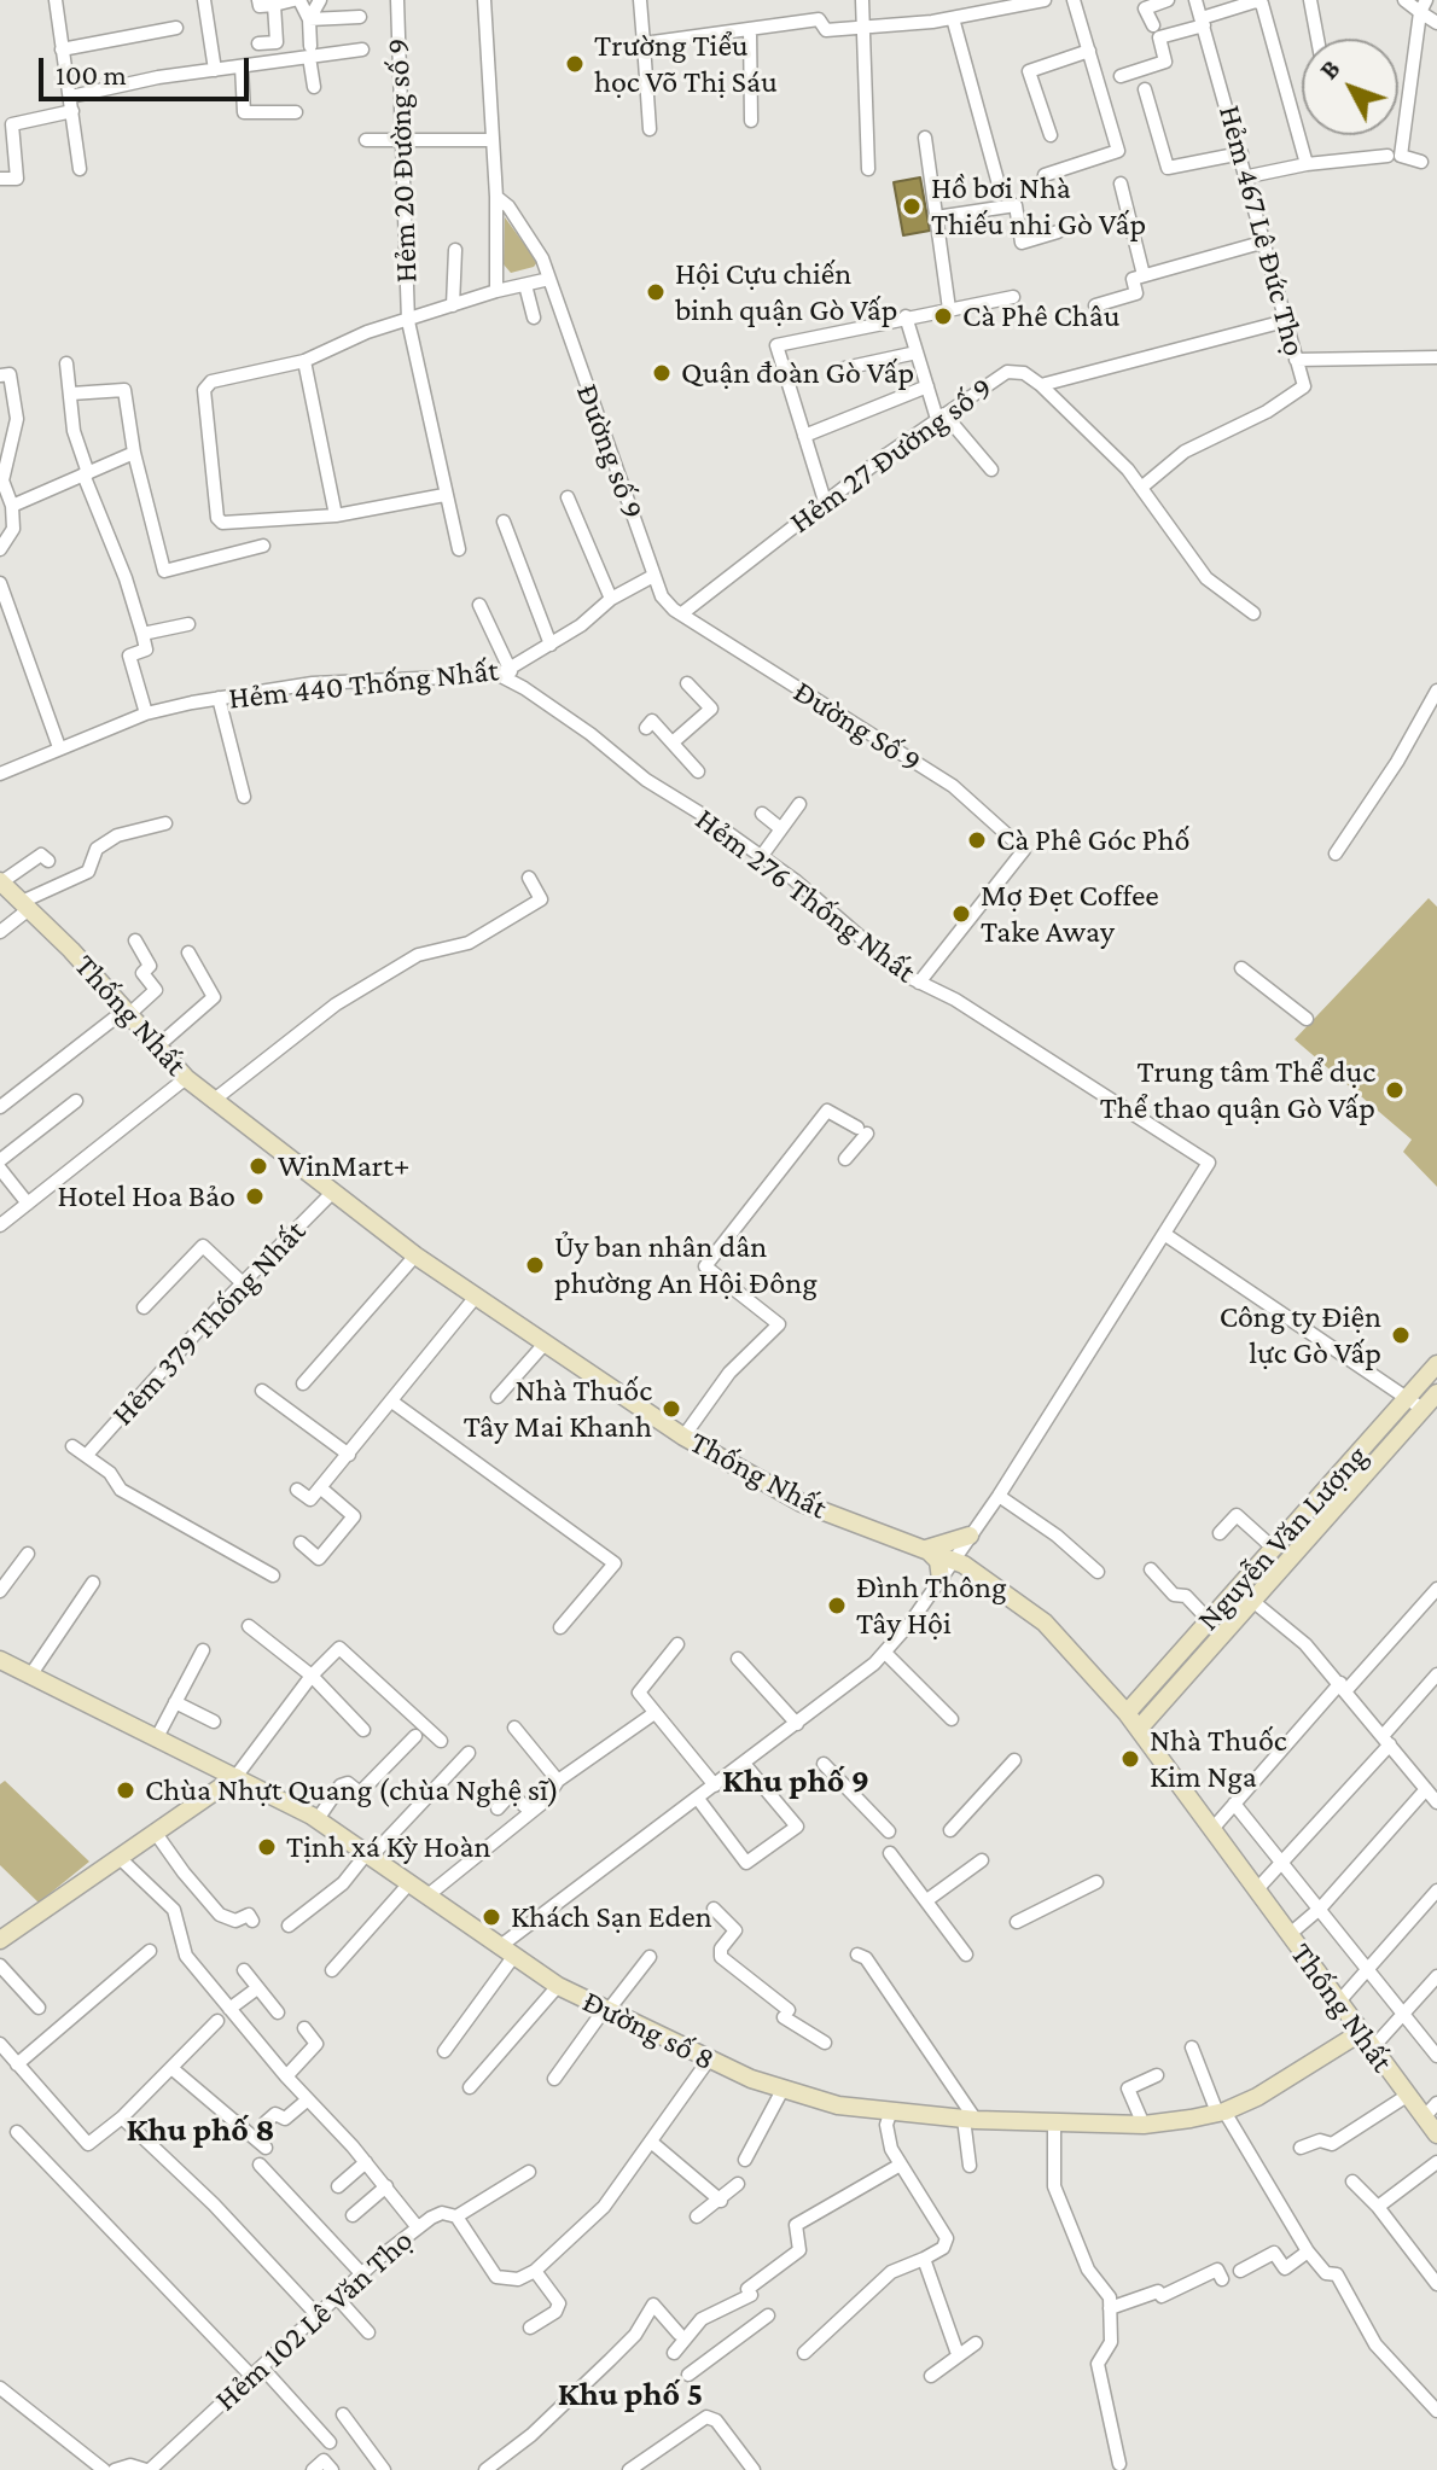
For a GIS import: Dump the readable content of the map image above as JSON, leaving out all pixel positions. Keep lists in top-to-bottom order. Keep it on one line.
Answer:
{"streets":{"street":["Hẻm 20 Đường số 9","Hẻm 467 Lê Đức Thọ","Đường số 9","Hẻm 27 Đường số 9","Hẻm 440 Thống Nhất","Đường Số 9","Hẻm 276 Thống Nhất","Thống Nhất","Hẻm 379 Thống Nhất","Nguyễn Văn Lượng","Đường số 8","Hẻm 102 Lê Văn Thọ"]},"crossings":[["Hẻm 467 Lê Đức Thọ","Hẻm 27 Đường số 9"],["Đường số 9","Hẻm 27 Đường số 9"],["Đường số 9","Hẻm 440 Thống Nhất"],["Đường số 9","Đường Số 9"],["Hẻm 27 Đường số 9","Đường Số 9"],["Hẻm 440 Thống Nhất","Hẻm 276 Thống Nhất"],["Đường Số 9","Hẻm 276 Thống Nhất"],["Hẻm 276 Thống Nhất","Thống Nhất"],["Hẻm 276 Thống Nhất","Đường số 8"],["Thống Nhất","Hẻm 379 Thống Nhất"],["Thống Nhất","Nguyễn Văn Lượng"],["Thống Nhất","Đường số 8"]],"districts":["Khu phố 9","Khu phố 8","Khu phố 5"],"places":["Trường Tiểu học Võ Thị Sáu","Hồ bơi Nhà Thiếu nhi Gò Vấp","Hội Cựu chiến binh quận Gò Vấp","Cà Phê Châu","Quận đoàn Gò Vấp","Cà Phê Góc Phố","Mợ Đẹt Coffee Take Away","Trung tâm Thể dục Thể thao quận Gò Vấp","WinMart+","Hotel Hoa Bảo","Ủy ban nhân dân phường An Hội Đông","Công ty Điện lực Gò Vấp","Nhà Thuốc Tây Mai Khanh","Đình Thông Tây Hội","Nhà Thuốc Kim Nga","Chùa Nhựt Quang (chùa Nghệ sĩ)","Tịnh xá Kỳ Hoàn","Khách Sạn Eden"],"scale_bar":"100 m","north":"top left"}
